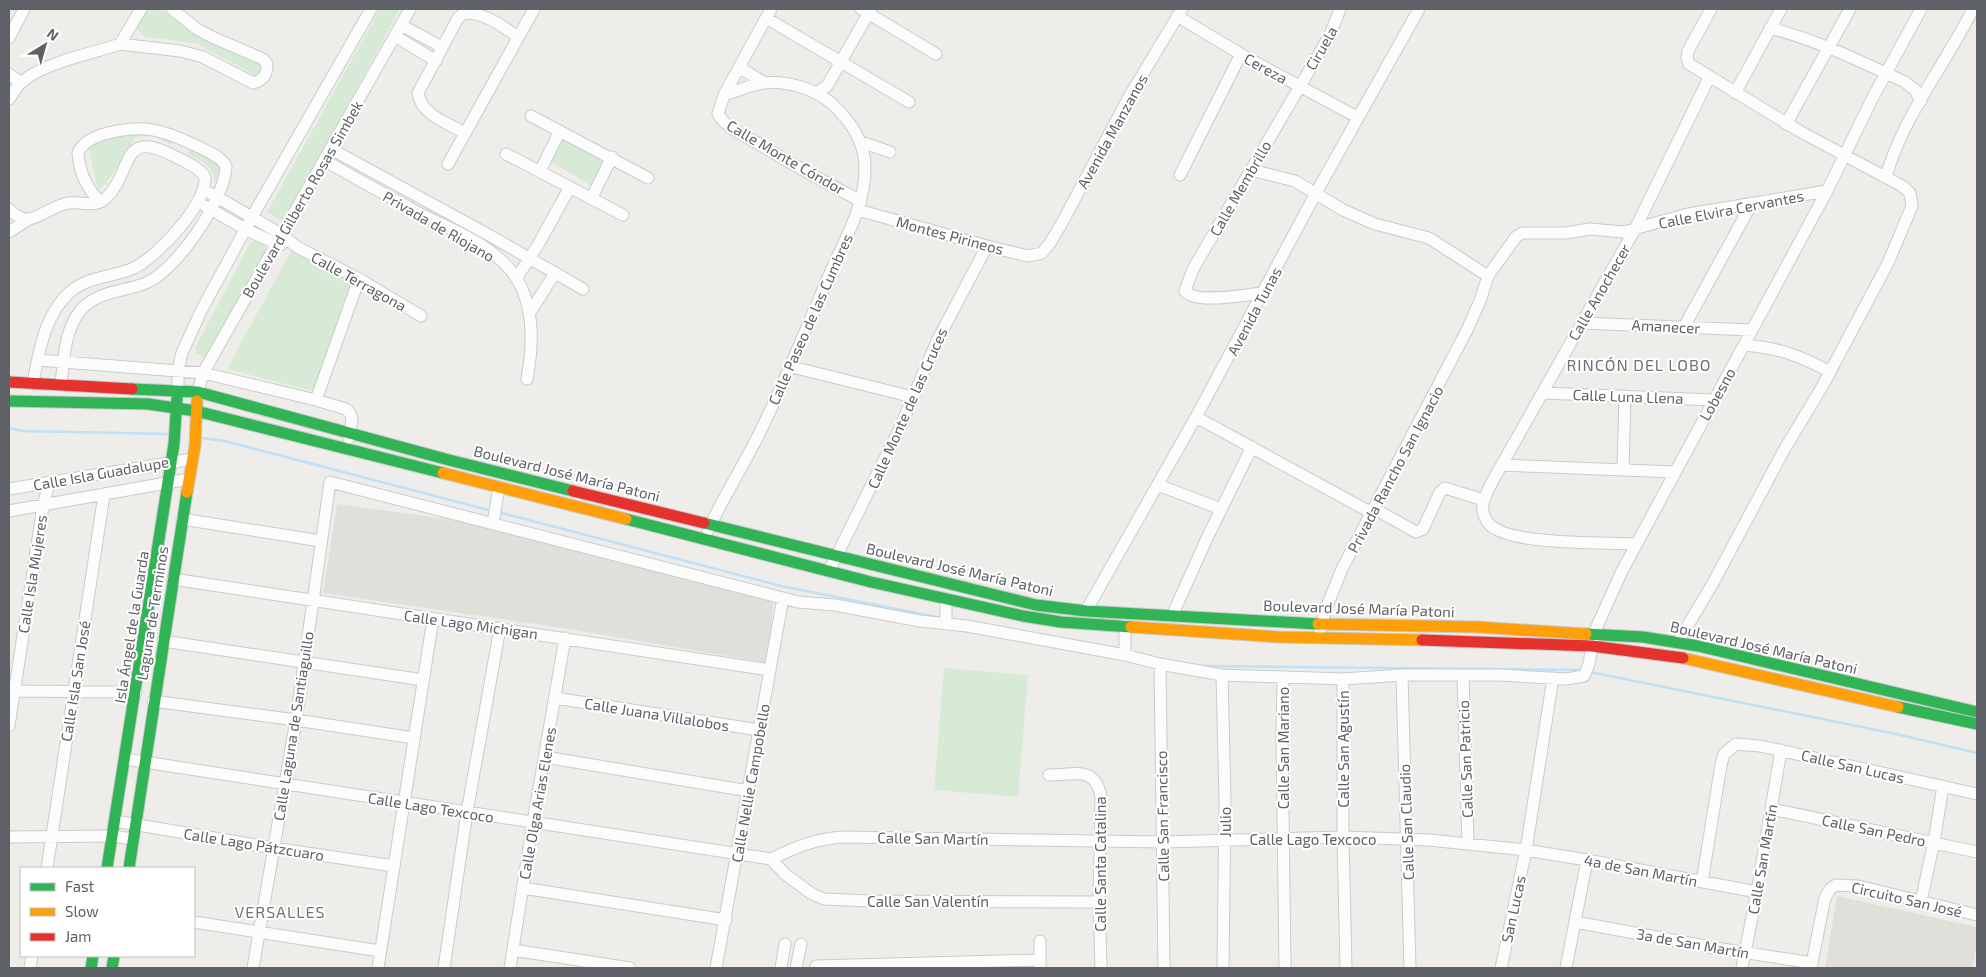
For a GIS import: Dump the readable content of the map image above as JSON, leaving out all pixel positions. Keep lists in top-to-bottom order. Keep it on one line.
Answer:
{"streets":{"main road":["Boulevard José María Patoni","Laguna de Terminos","Isla Ángel de la Guarda"],"street":["Ciruela","Cereza","Avenida Manzanos","Calle Monte Cóndor","Calle Membrillo","Boulevard Gilberto Rosas Simbek","Calle Elvira Cervantes","Privada de Riojano","Montes Pirineos","Calle Terragona","Calle Anochecer","Avenida Tunas","Calle Paseo de las Cumbres","Amanecer","Lobesno","Calle Luna Llena","Calle Monte de las Cruces","Privada Rancho San Ignacio","Calle Isla Guadalupe","Calle Isla Mujeres","Calle Lago Michigan","Calle Isla San José","Calle Juana Villalobos","Calle Laguna de Santiaguillo","Calle San Mariano","Calle San Agustín","Calle San Patricio","Calle San Lucas","Calle Nellie Campobello","Calle Olga Arias Elenes","Calle Lago Texcoco","Calle San Francisco","Julio","Calle San Claudio","Calle San Pedro","Calle San Martín","Calle Lago Pátzcuaro","Calle Santa Catalina","4a de San Martín","Circuito San José","Calle San Valentín","San Lucas","3a de San Martín"]},"crossings":[["Ciruela","Cereza"],["Ciruela","Calle Membrillo"],["Cereza","Avenida Manzanos"],["Cereza","Calle Membrillo"],["Cereza","Avenida Tunas"],["Avenida Manzanos","Montes Pirineos"],["Calle Monte Cóndor","Montes Pirineos"],["Calle Monte Cóndor","Calle Paseo de las Cumbres"],["Calle Membrillo","Avenida Tunas"],["Boulevard Gilberto Rosas Simbek","Privada de Riojano"],["Boulevard Gilberto Rosas Simbek","Calle Terragona"],["Boulevard Gilberto Rosas Simbek","Boulevard José María Patoni"],["Boulevard Gilberto Rosas Simbek","Laguna de Terminos"],["Calle Elvira Cervantes","Calle Anochecer"],["Calle Elvira Cervantes","Lobesno"],["Calle Elvira Cervantes","Privada Rancho San Ignacio"],["Montes Pirineos","Calle Paseo de las Cumbres"],["Montes Pirineos","Calle Monte de las Cruces"],["Calle Anochecer","Amanecer"],["Calle Anochecer","Calle Luna Llena"],["Avenida Tunas","Boulevard José María Patoni"],["Calle Paseo de las Cumbres","Boulevard José María Patoni"],["Amanecer","Lobesno"],["Lobesno","Calle Luna Llena"],["Lobesno","Boulevard José María Patoni"],["Lobesno","San Lucas"],["Calle Monte de las Cruces","Boulevard José María Patoni"],["Privada Rancho San Ignacio","Boulevard José María Patoni"],["Calle Isla Guadalupe","Calle Isla Mujeres"],["Calle Isla Guadalupe","Laguna de Terminos"],["Calle Isla Guadalupe","Isla Ángel de la Guarda"],["Calle Isla Guadalupe","Calle Isla San José"],["Boulevard José María Patoni","Laguna de Terminos"],["Boulevard José María Patoni","Isla Ángel de la Guarda"],["Laguna de Terminos","Calle Lago Michigan"],["Laguna de Terminos","Calle Lago Texcoco"],["Laguna de Terminos","Calle Lago Pátzcuaro"],["Calle Lago Michigan","Calle Laguna de Santiaguillo"],["Calle Lago Michigan","Calle Nellie Campobello"],["Calle Lago Michigan","Calle Olga Arias Elenes"],["Isla Ángel de la Guarda","Calle Lago Texcoco"],["Isla Ángel de la Guarda","Calle Lago Pátzcuaro"],["Calle Juana Villalobos","Calle Nellie Campobello"],["Calle Juana Villalobos","Calle Olga Arias Elenes"],["Calle Laguna de Santiaguillo","Calle Lago Texcoco"],["Calle Laguna de Santiaguillo","Calle Lago Pátzcuaro"],["Calle San Mariano","Calle Lago Texcoco"],["Calle San Agustín","Calle Lago Texcoco"],["Calle San Patricio","Calle Lago Texcoco"],["Calle San Lucas","Calle San Martín"],["Calle San Lucas","4a de San Martín"],["Calle Nellie Campobello","Calle Lago Texcoco"],["Calle Olga Arias Elenes","Calle Lago Texcoco"],["Calle Lago Texcoco","Calle San Francisco"],["Calle Lago Texcoco","Julio"],["Calle Lago Texcoco","Calle San Claudio"],["Calle Lago Texcoco","Calle San Martín"],["Calle Lago Texcoco","Calle Santa Catalina"],["Calle Lago Texcoco","4a de San Martín"],["Calle Lago Texcoco","Calle San Valentín"],["Calle Lago Texcoco","San Lucas"],["Calle San Pedro","Calle San Martín"],["Calle San Martín","Calle Santa Catalina"],["Calle San Martín","4a de San Martín"],["Calle San Martín","Calle San Valentín"],["Calle San Martín","3a de San Martín"],["Calle Santa Catalina","Calle San Valentín"],["4a de San Martín","San Lucas"],["Circuito San José","3a de San Martín"]],"districts":["RINCÓN DEL LOBO","VERSALLES"],"legend":["Fast","Slow","Jam"],"north":"top right"}
